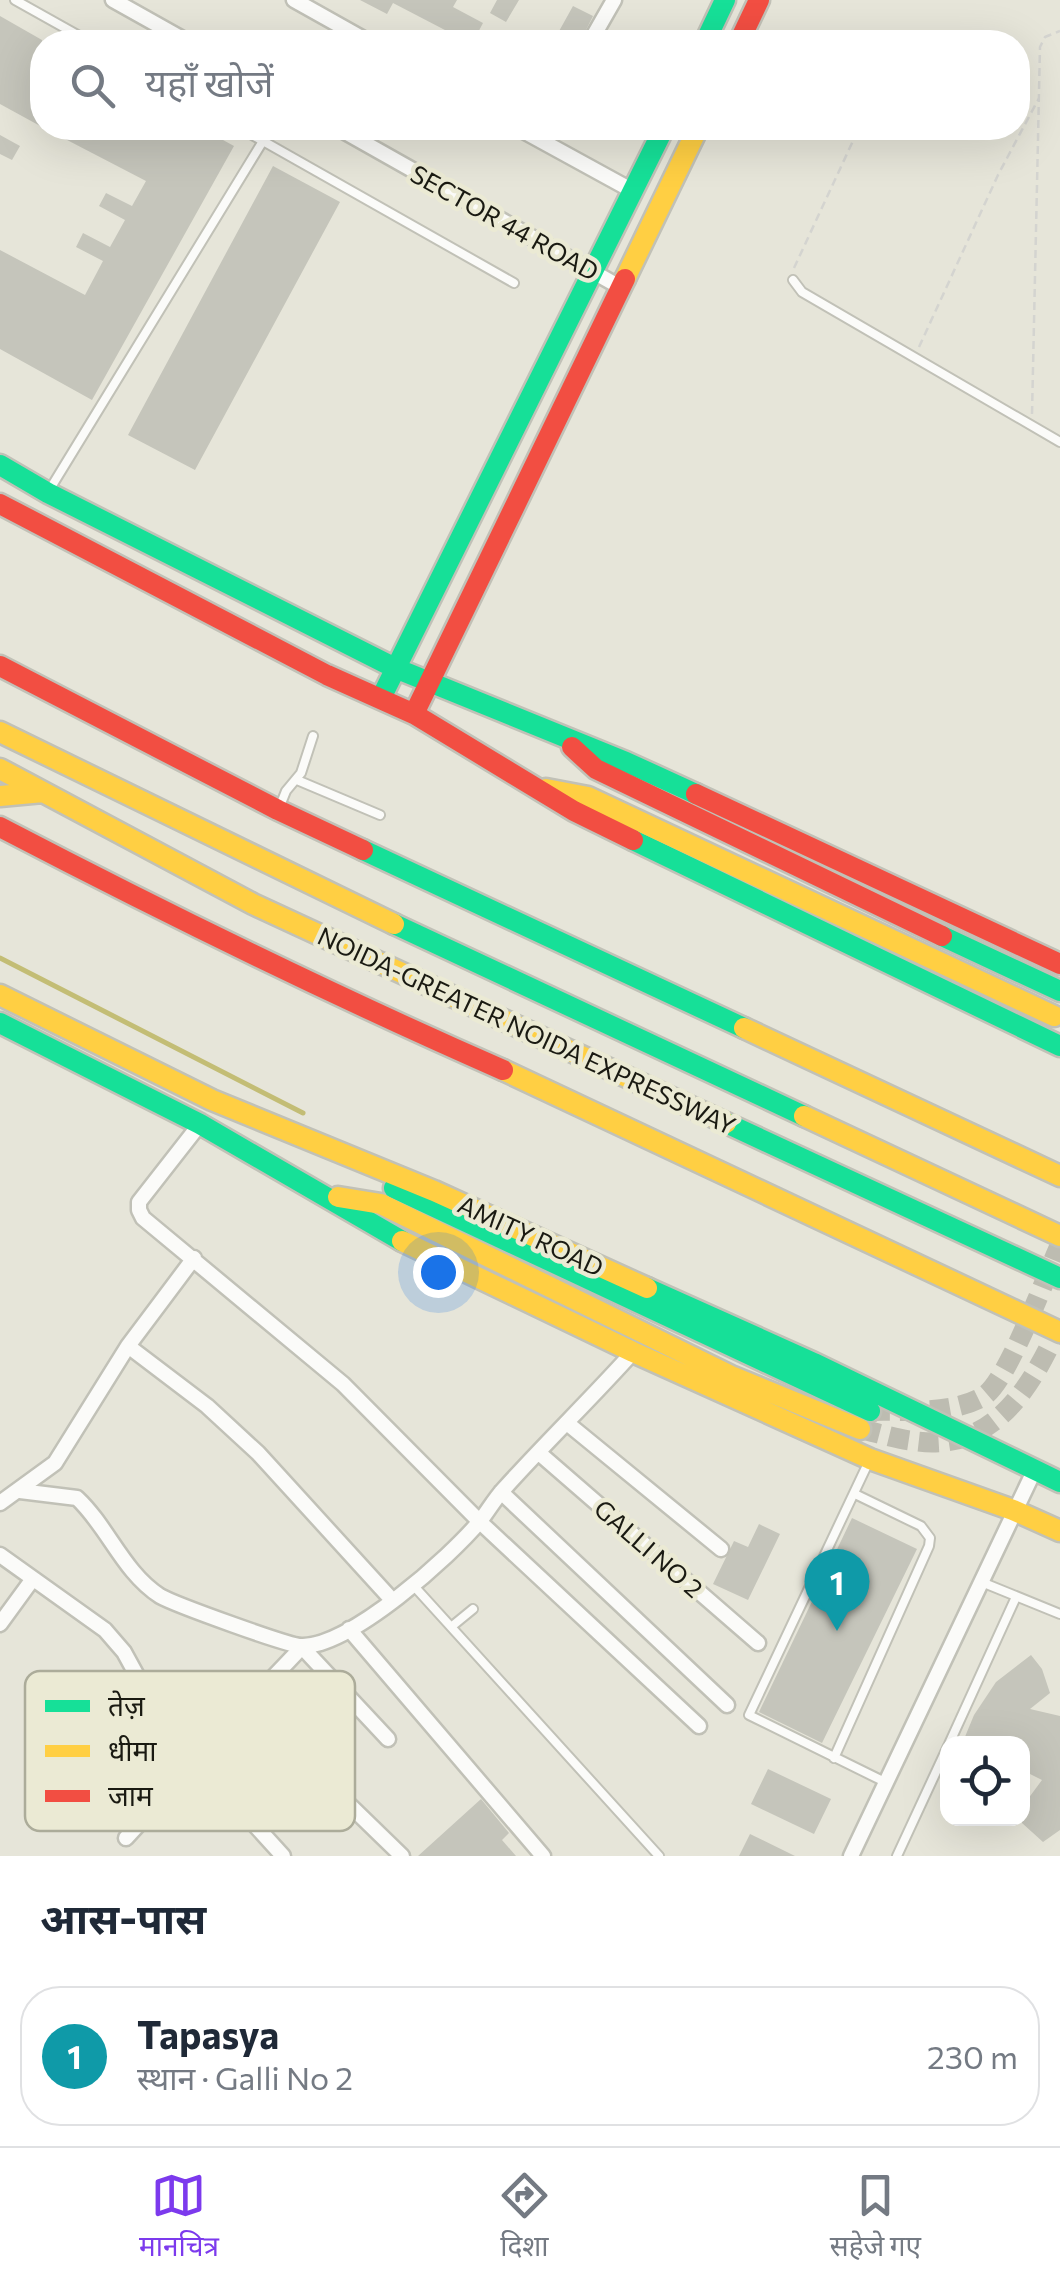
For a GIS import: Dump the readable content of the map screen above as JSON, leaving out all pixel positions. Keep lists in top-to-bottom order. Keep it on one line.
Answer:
{"streets":{"main road":["NOIDA-GREATER NOIDA EXPRESSWAY","AMITY ROAD"],"street":["SECTOR 44 ROAD","GALLI NO 2"]},"legend":["तेज़","धीमा","जाम"],"page":{"search":"यहाँ खोजें","pins":"1","heading":"आस-पास","list":[{"mark":"1","name":"Tapasya","note":"स्थान · Galli No 2","value":"230 m"}],"nav":["मानचित्र","दिशा","सहेजे गए"]}}
